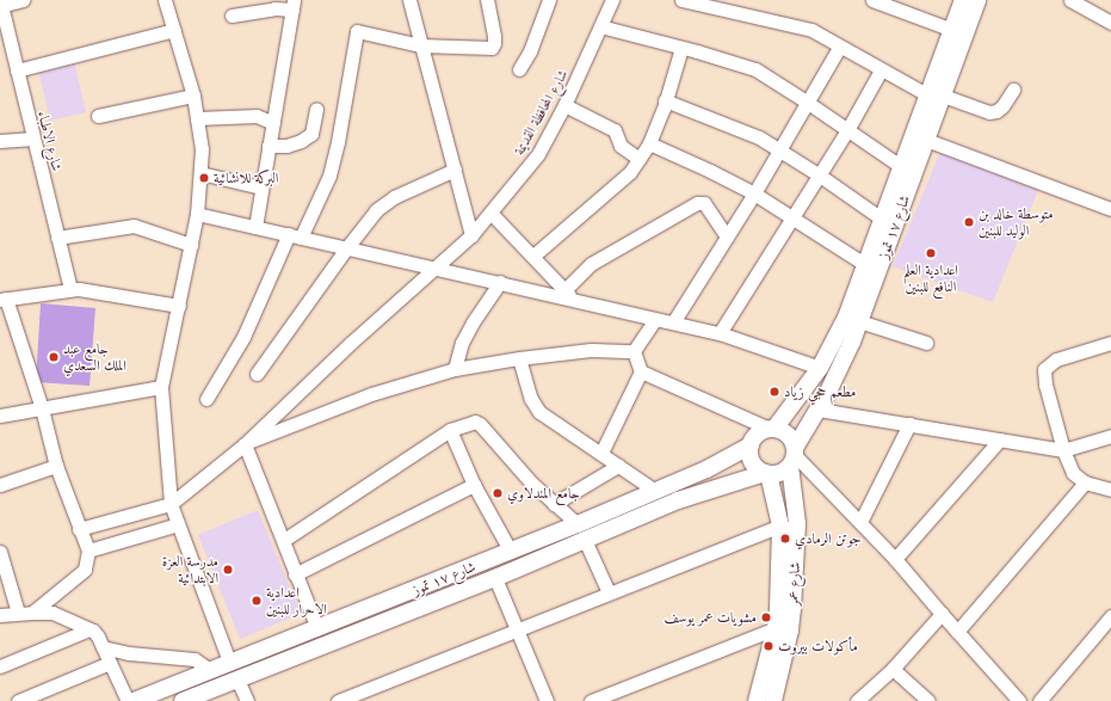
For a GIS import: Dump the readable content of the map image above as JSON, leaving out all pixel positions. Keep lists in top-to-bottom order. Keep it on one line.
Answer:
{"streets":{"main road":["شارع ١٧ تموز","شارع عمر"],"street":["شارع المحافظة القديمة","شارع الاطباء"]},"crossings":[["شارع ١٧ تموز","شارع عمر"]],"places":["البركة للانشائية","متوسطة خالد بن الوليد للبنين","اعدادية العلم النافع للبنين","جامع عبد الملك السعدي","مطعم حجي زياد","جامع المندلاوي","جوتن الرمادي","مدرسة العزة الابتدائية","اعدادية الاحرار للبنين","مشويات عمر يوسف","مأكولات بيروت"]}
